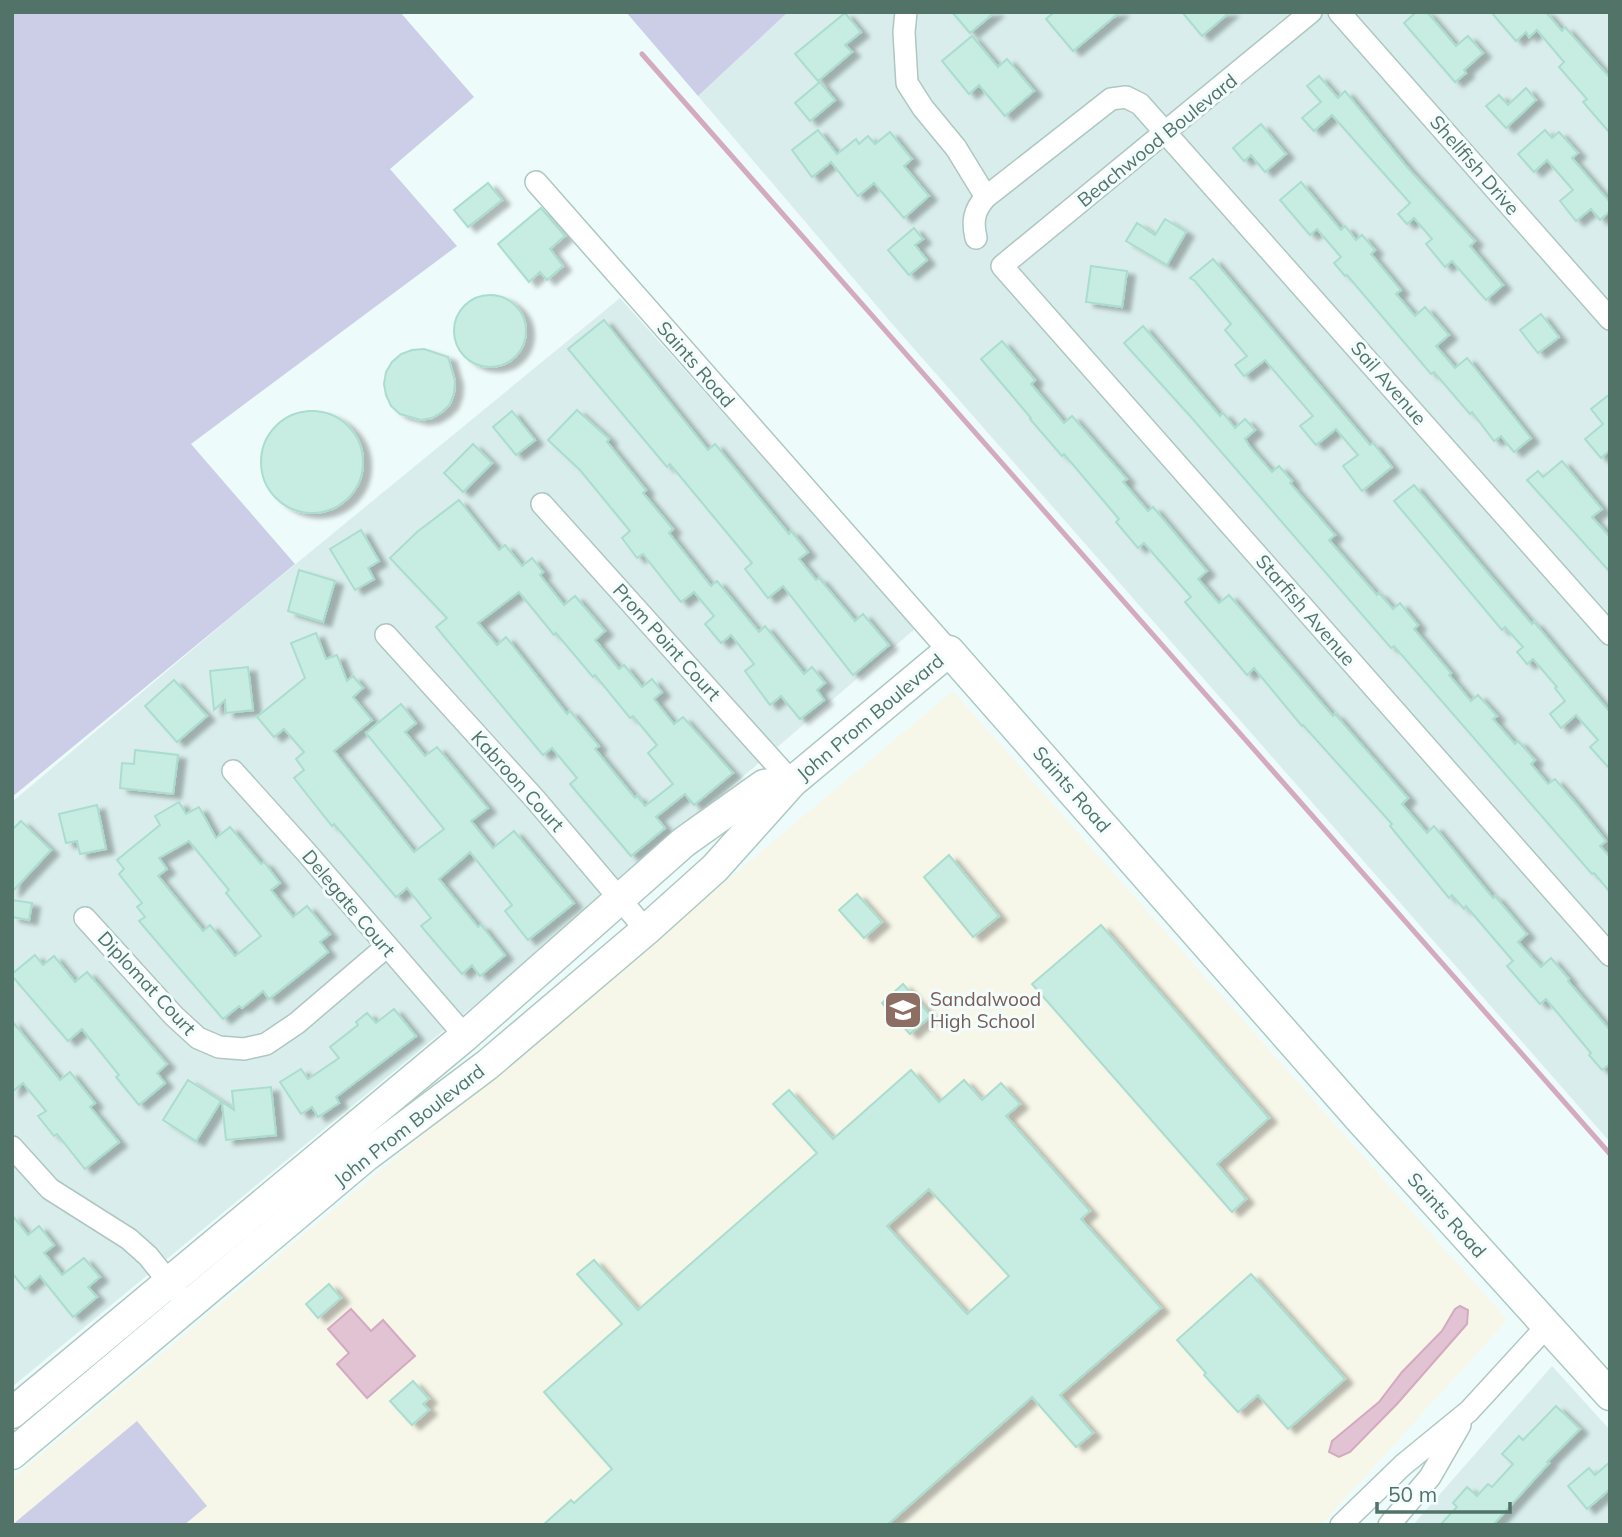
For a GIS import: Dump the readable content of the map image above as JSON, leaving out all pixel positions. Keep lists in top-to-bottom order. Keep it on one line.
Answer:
{"streets":{"street":["Beachwood Boulevard","Shellfish Drive","Saints Road","Sail Avenue","Starfish Avenue","Prom Point Court","John Prom Boulevard","Kabroon Court","Delegate Court","Diplomat Court"]},"crossings":[["Beachwood Boulevard","Sail Avenue"],["Beachwood Boulevard","Starfish Avenue"],["Saints Road","John Prom Boulevard"],["Prom Point Court","John Prom Boulevard"],["John Prom Boulevard","Kabroon Court"],["John Prom Boulevard","Delegate Court"],["Delegate Court","Diplomat Court"]],"places":{"school or university":["Sandalwood High School"]},"scale_bar":"50 m"}
